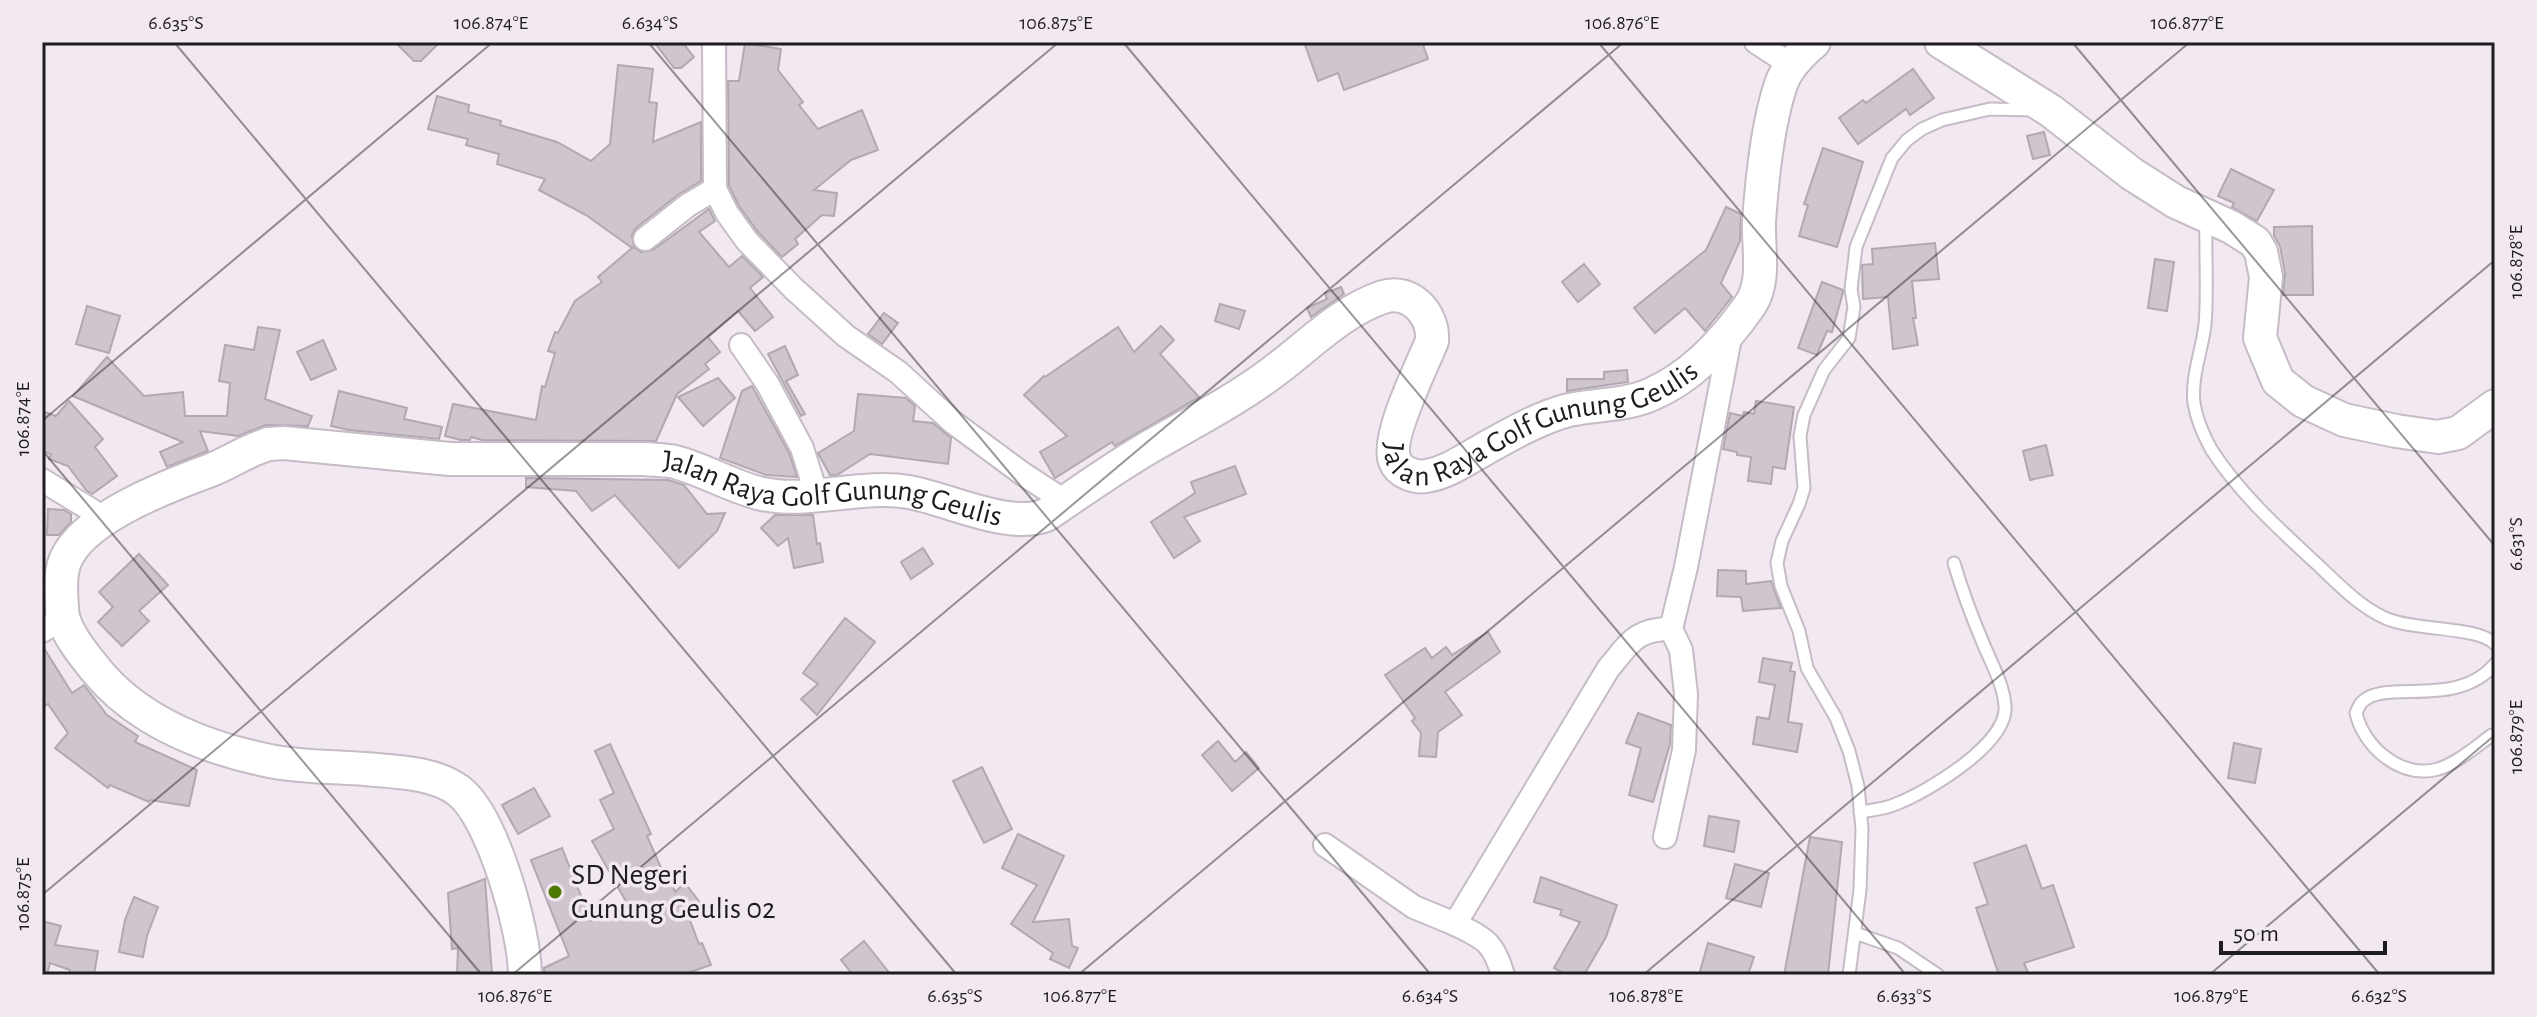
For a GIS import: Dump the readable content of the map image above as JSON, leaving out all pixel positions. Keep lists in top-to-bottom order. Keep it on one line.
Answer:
{"streets":{"main road":["Jalan Raya Golf Gunung Geulis"]},"places":["SD Negeri Gunung Geulis 02"],"scale_bar":"50 m","coordinates":["6.635°S","106.874°E","6.634°S","106.875°E","106.876°E","106.877°E","106.878°E","6.631°S","106.879°E","6.633°S","6.632°S"]}
